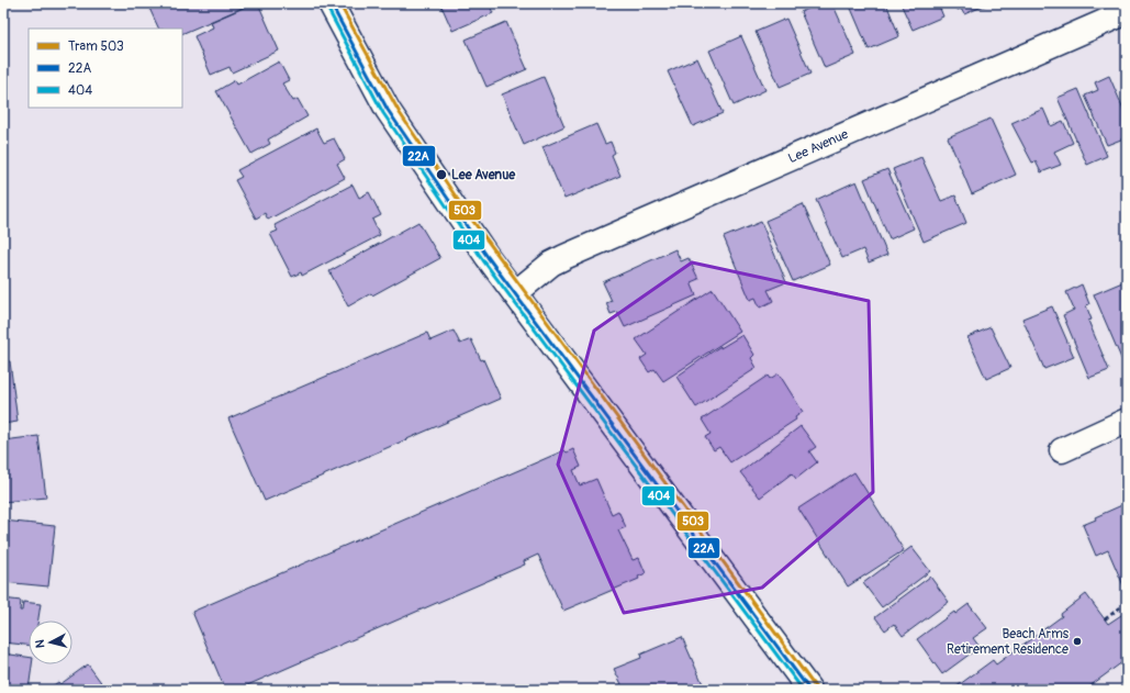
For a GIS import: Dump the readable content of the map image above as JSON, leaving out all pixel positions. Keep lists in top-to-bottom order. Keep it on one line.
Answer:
{"streets":{"main road":["Lee Avenue"]},"places":["Lee Avenue","Beach Arms Retirement Residence"],"lines":["tram line 503","transit line 22A","transit line 404"],"legend":["Tram 503","22A","404"],"north":"left"}
